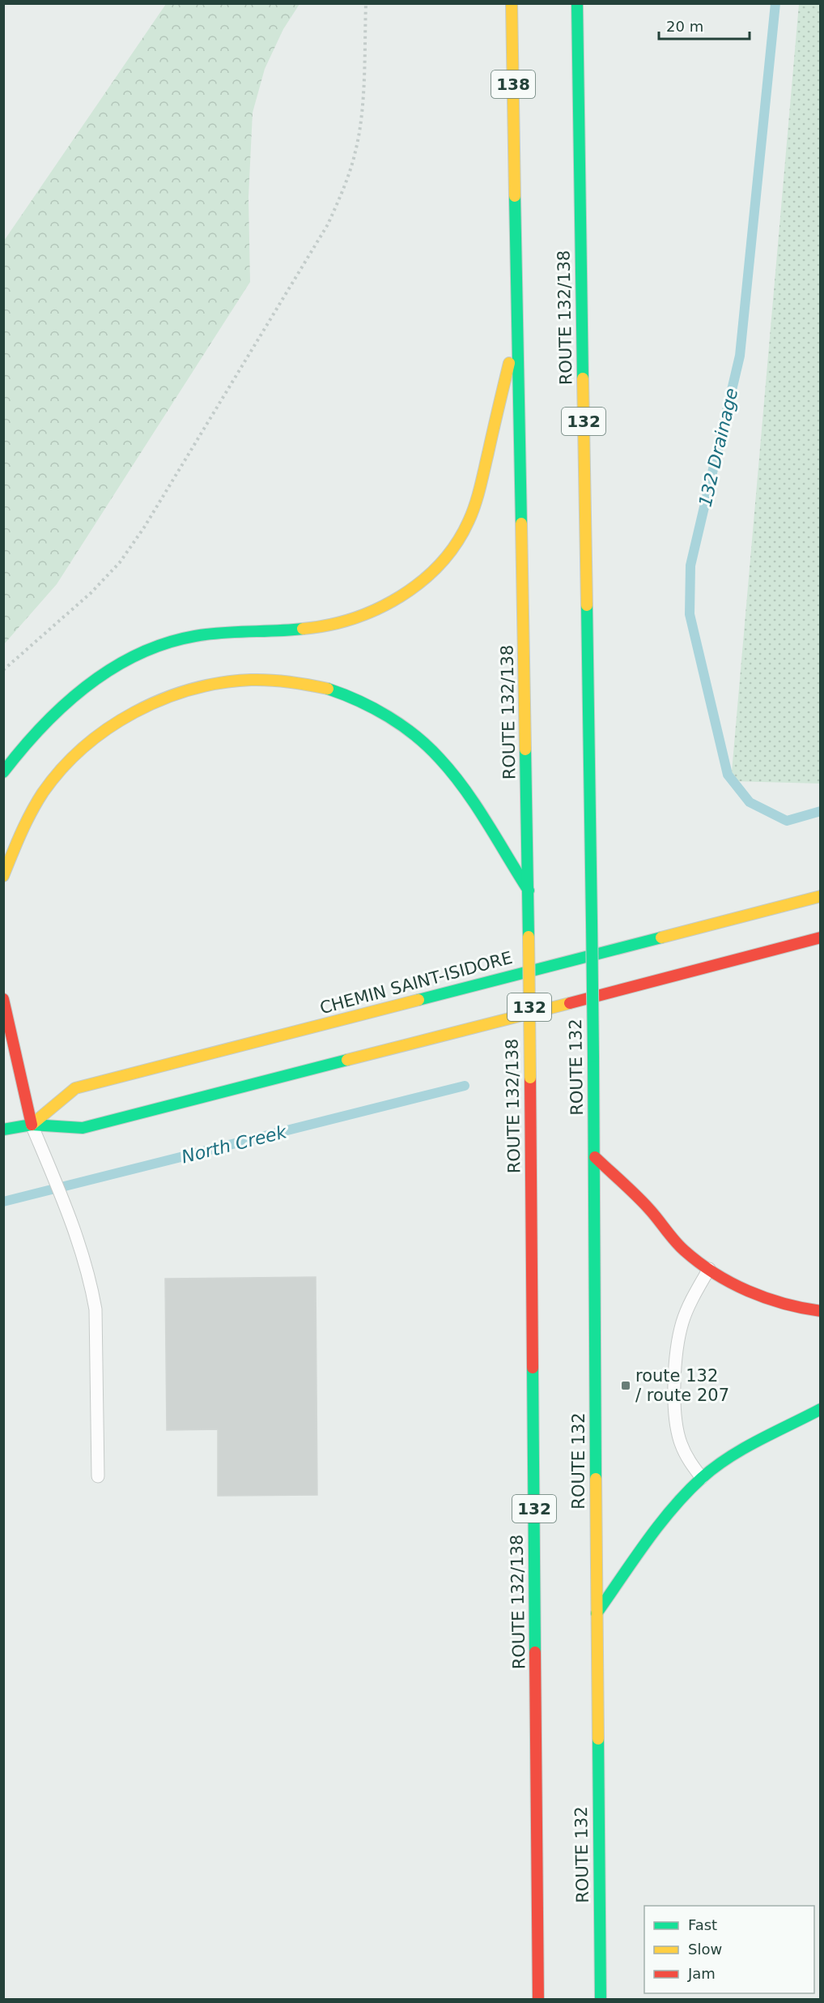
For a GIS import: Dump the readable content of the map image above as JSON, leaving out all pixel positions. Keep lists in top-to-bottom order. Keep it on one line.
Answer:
{"streets":{"main road":["138","ROUTE 132/138","132","CHEMIN SAINT-ISIDORE","ROUTE 132"]},"crossings":[["138","ROUTE 132/138"],["ROUTE 132/138","ROUTE 132"]],"water":["132 Drainage","North Creek"],"places":{"transit":["route 132 / route 207"]},"legend":["Fast","Slow","Jam"],"scale_bar":"20 m"}
